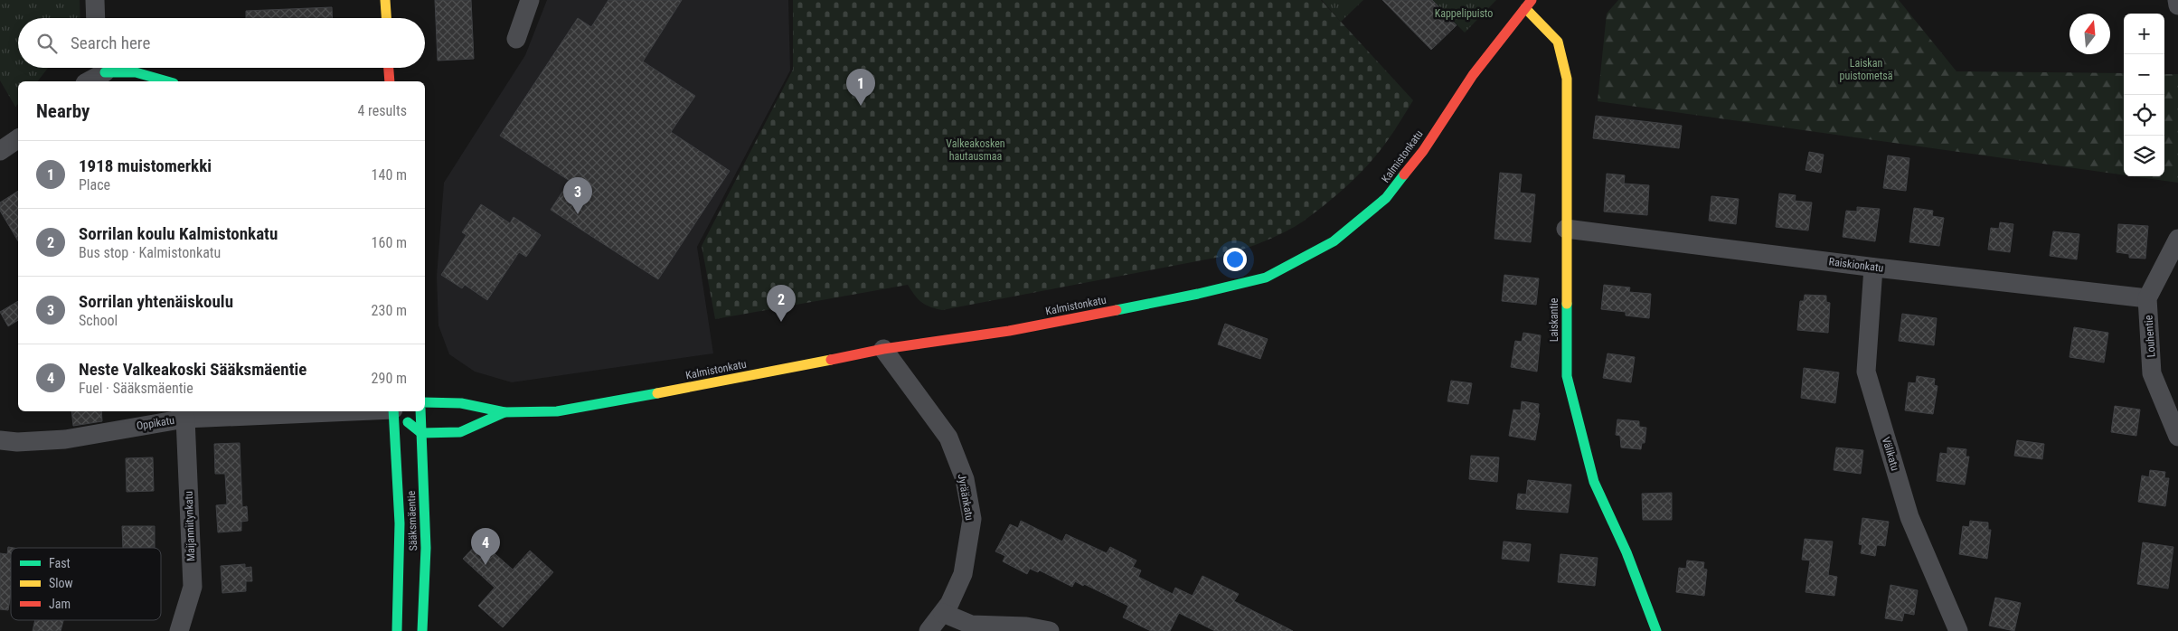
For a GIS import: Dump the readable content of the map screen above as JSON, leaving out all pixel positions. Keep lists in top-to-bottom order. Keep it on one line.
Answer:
{"streets":{"street":["Kalmistonkatu","Raiskionkatu","Laiskantie","Louhentie","Oppikatu","Välikatu","Jyräänkatu","Sääksmäentie","Maijanniitynkatu"]},"crossings":[["Kalmistonkatu","Laiskantie"],["Kalmistonkatu","Jyräänkatu"],["Kalmistonkatu","Sääksmäentie"],["Raiskionkatu","Laiskantie"],["Raiskionkatu","Louhentie"],["Raiskionkatu","Välikatu"],["Oppikatu","Maijanniitynkatu"]],"parks":["Kappelipuisto","Laiskan puistometsä","Valkeakosken hautausmaa"],"legend":["Fast","Slow","Jam"],"north":"top","page":{"map_buttons":["+","−"],"search":"Search here","pins":["1","3","2","4"],"heading":["Nearby","4 results"],"list":[{"mark":"1","name":"1918 muistomerkki","note":"Place","value":"140 m"},{"mark":"2","name":"Sorrilan koulu Kalmistonkatu","note":"Bus stop · Kalmistonkatu","value":"160 m"},{"mark":"3","name":"Sorrilan yhtenäiskoulu","note":"School","value":"230 m"},{"mark":"4","name":"Neste Valkeakoski Sääksmäentie","note":"Fuel · Sääksmäentie","value":"290 m"}]}}
